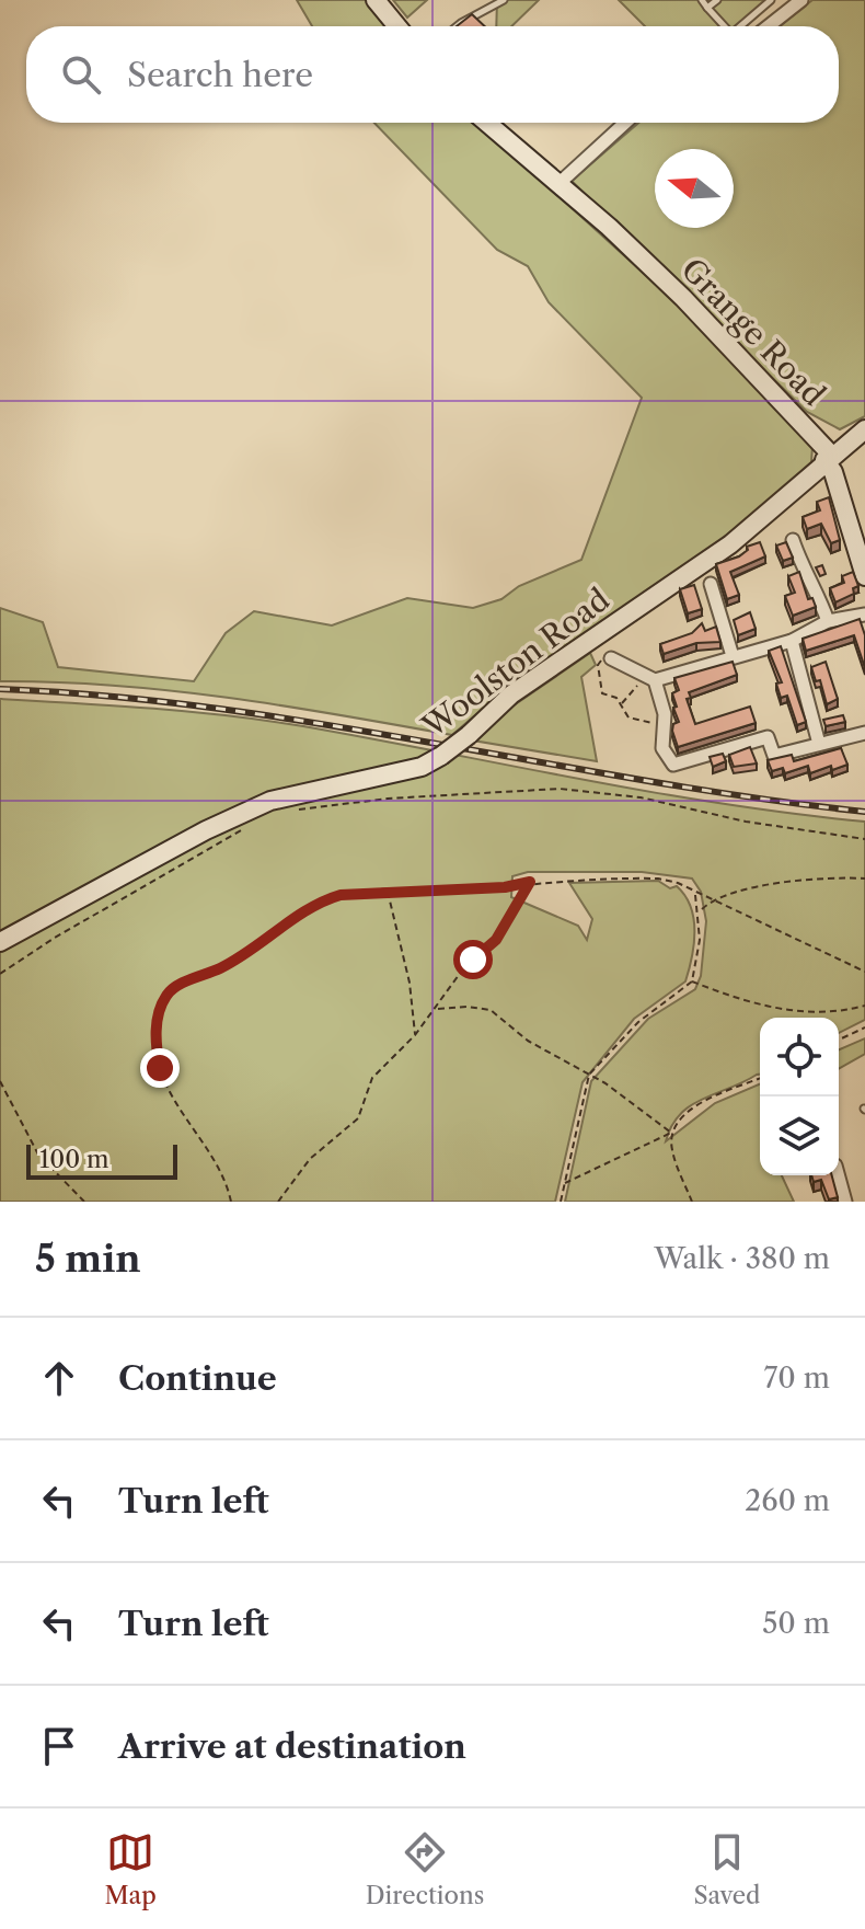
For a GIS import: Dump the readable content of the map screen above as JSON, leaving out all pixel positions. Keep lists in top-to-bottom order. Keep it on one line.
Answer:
{"streets":{"street":["Grange Road","Woolston Road"]},"crossings":[["Grange Road","Woolston Road"]],"scale_bar":"100 m","north":"left","page":{"search":"Search here","scale":"100 m","heading":["5 min","Walk · 380 m"],"list":[["Continue","70 m"],["Turn left","260 m"],["Turn left","50 m"],"Arrive at destination"],"nav":["Map","Directions","Saved"]}}
